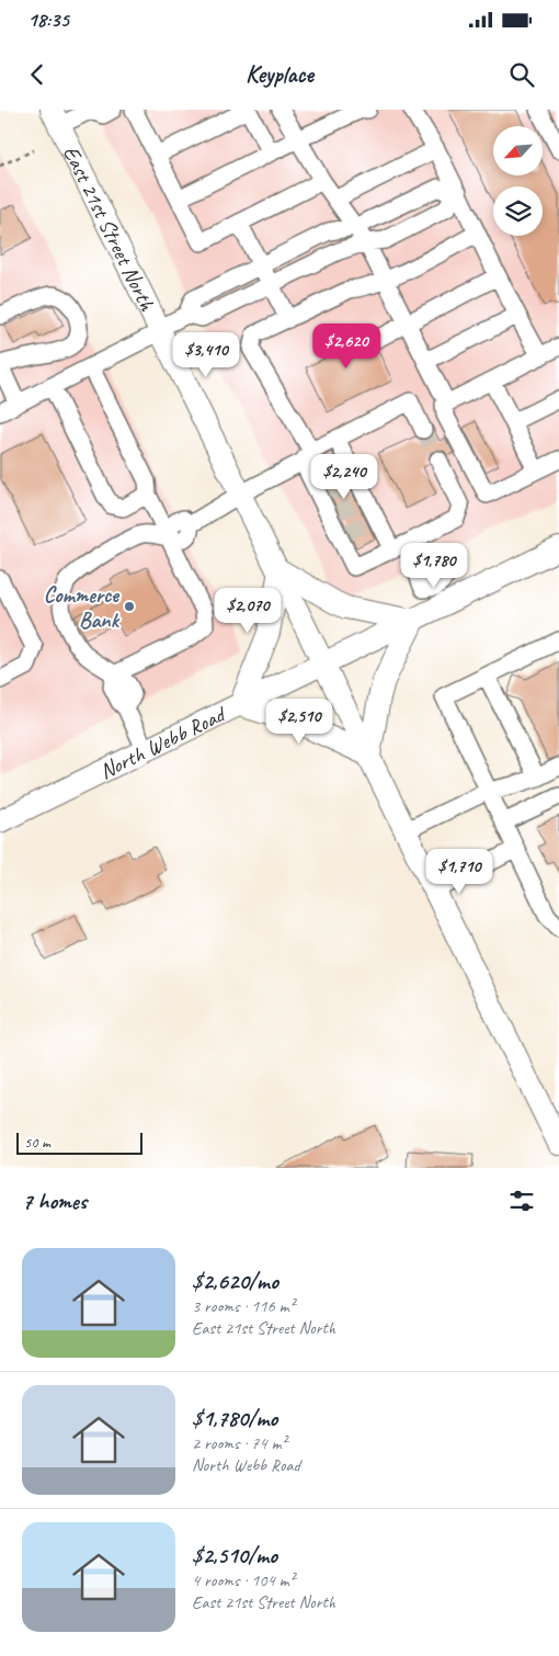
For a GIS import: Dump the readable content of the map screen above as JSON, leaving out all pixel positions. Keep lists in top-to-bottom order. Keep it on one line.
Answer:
{"streets":{"main road":["East 21st Street North","North Webb Road"]},"crossings":[["East 21st Street North","North Webb Road"]],"places":["Commerce Bank"],"scale_bar":"50 m","north":"bottom left","page":{"status":"18:35","header":"Keyplace","price":["$2,620","$3,410","$2,240","$1,780","$2,070","$2,510","$1,710"],"scale":"50 m","heading":"7 homes","list":[{"name":"$2,620/mo","note":"3 rooms · 116 m² · East 21st Street North"},{"name":"$1,780/mo","note":"2 rooms · 74 m² · North Webb Road"},{"name":"$2,510/mo","note":"4 rooms · 104 m² · East 21st Street North"}]}}
